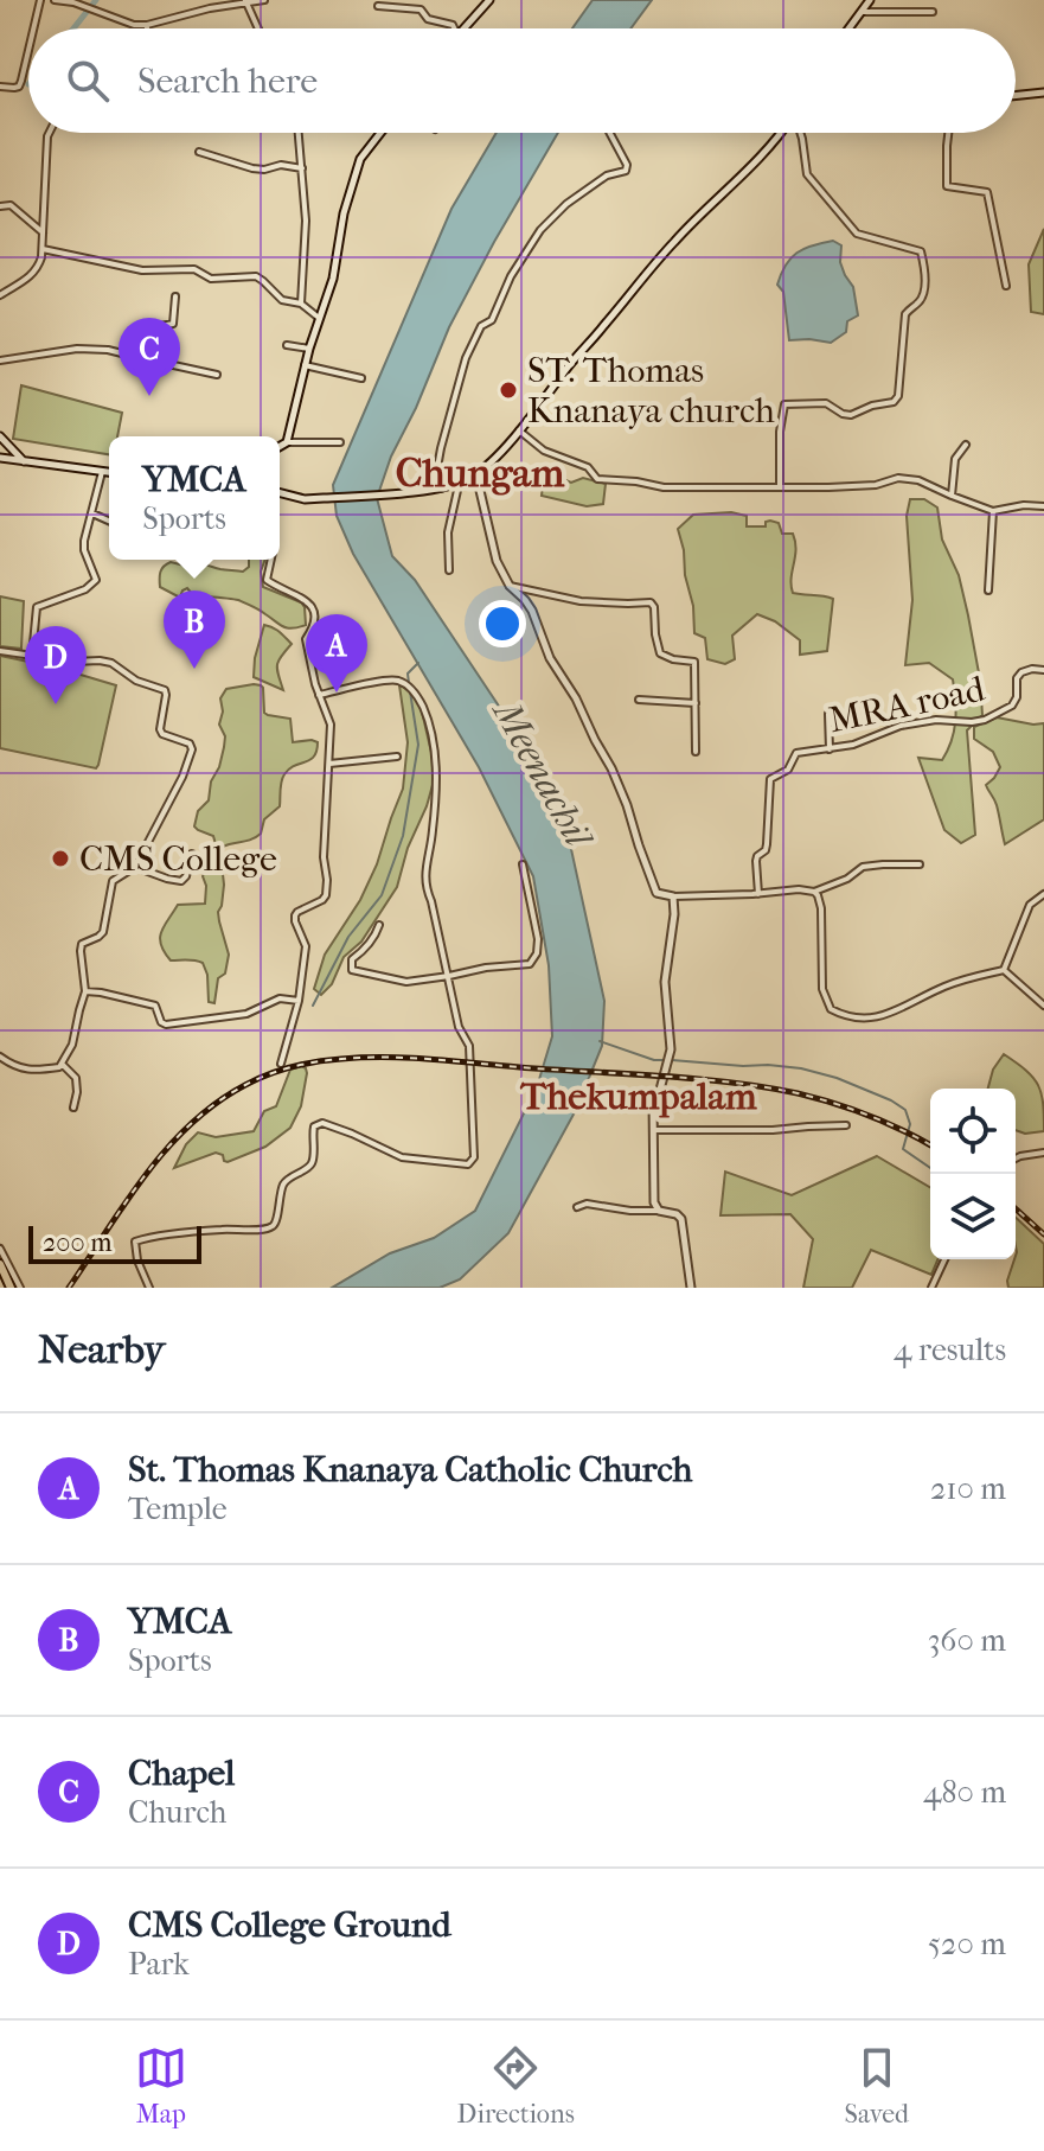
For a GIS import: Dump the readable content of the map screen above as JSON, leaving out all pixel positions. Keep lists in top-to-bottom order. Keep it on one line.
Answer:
{"streets":{"street":["MRA road"]},"districts":["Chungam","Thekumpalam"],"water":["Meenachil"],"places":["ST. Thomas Knanaya church","CMS College"],"scale_bar":"200 m","page":{"search":"Search here","pins":["C","B","A","D"],"popup":["YMCA","Sports"],"scale":"200 m","heading":["Nearby","4 results"],"list":[{"mark":"A","name":"St. Thomas Knanaya Catholic Church","note":"Temple","value":"210 m"},{"mark":"B","name":"YMCA","note":"Sports","value":"360 m"},{"mark":"C","name":"Chapel","note":"Church","value":"480 m"},{"mark":"D","name":"CMS College Ground","note":"Park","value":"520 m"}],"nav":["Map","Directions","Saved"]}}
